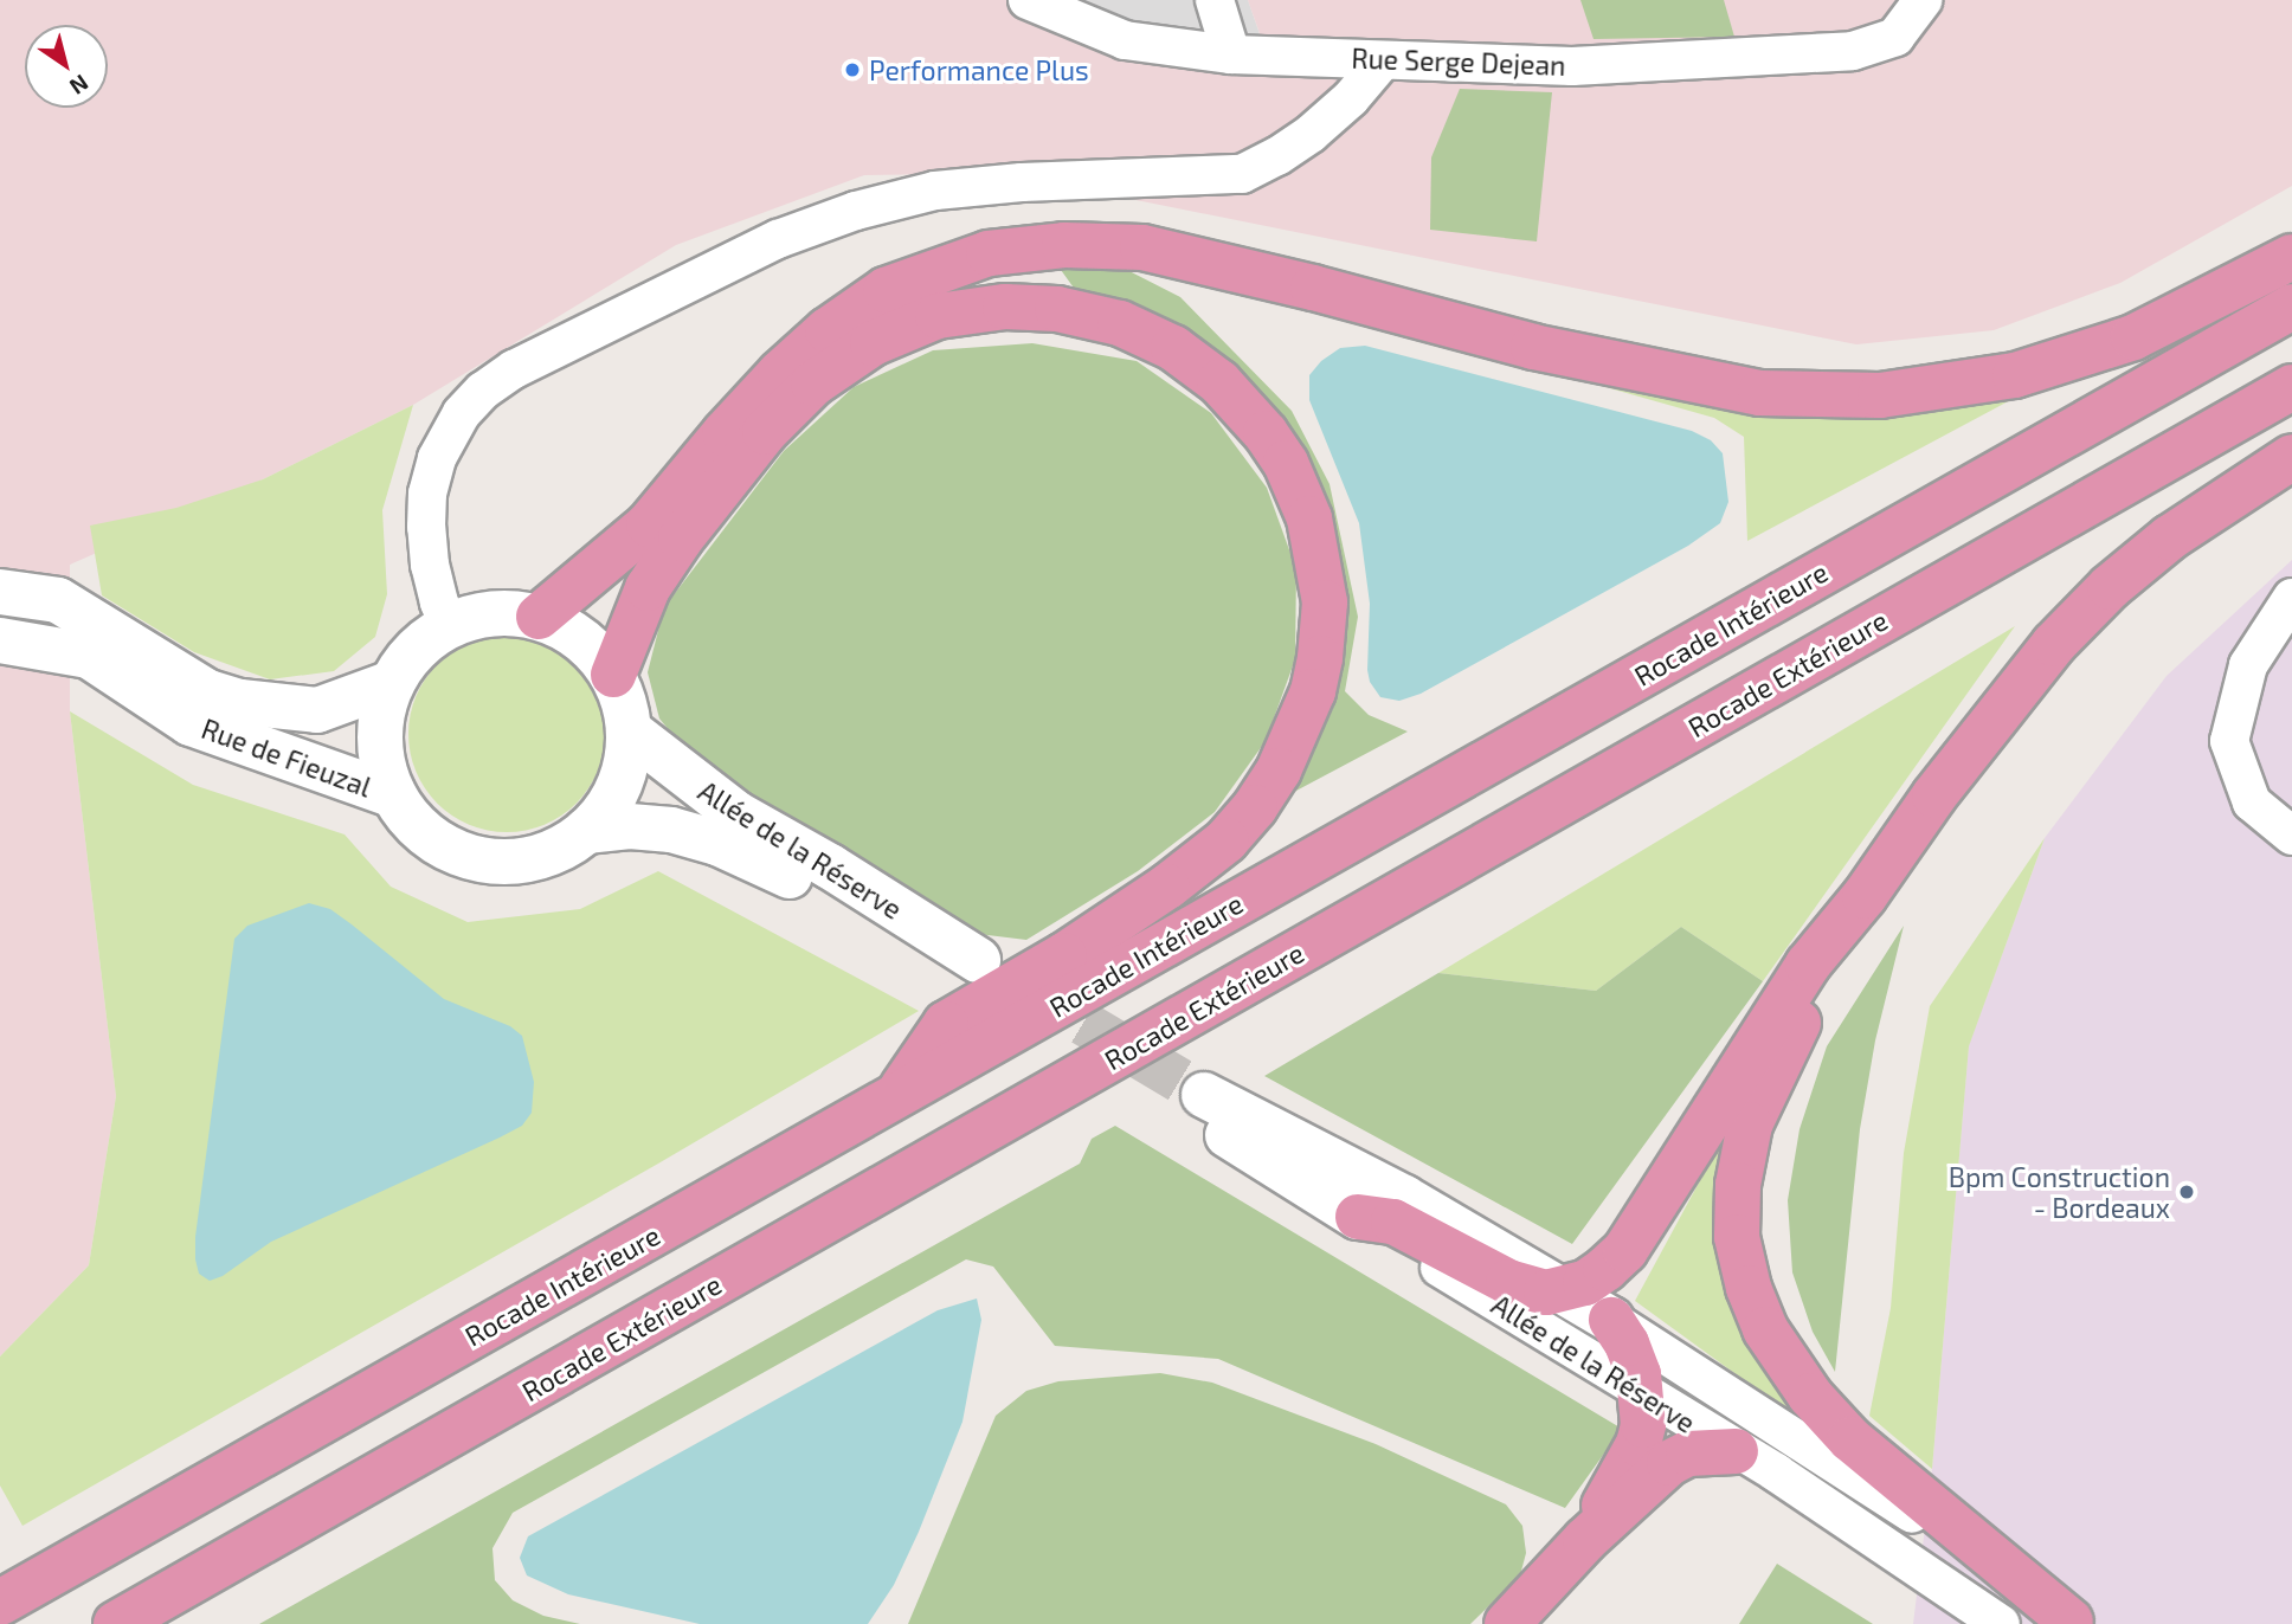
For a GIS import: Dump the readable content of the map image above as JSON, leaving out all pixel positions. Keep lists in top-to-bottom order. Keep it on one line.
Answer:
{"streets":{"highway":["Rocade Intérieure","Rocade Extérieure"],"street":["Rue Serge Dejean","Rue de Fieuzal","Allée de la Réserve"]},"crossings":[["Rue de Fieuzal","Allée de la Réserve"]],"places":["Performance Plus","Bpm Construction - Bordeaux"],"north":"bottom right"}
